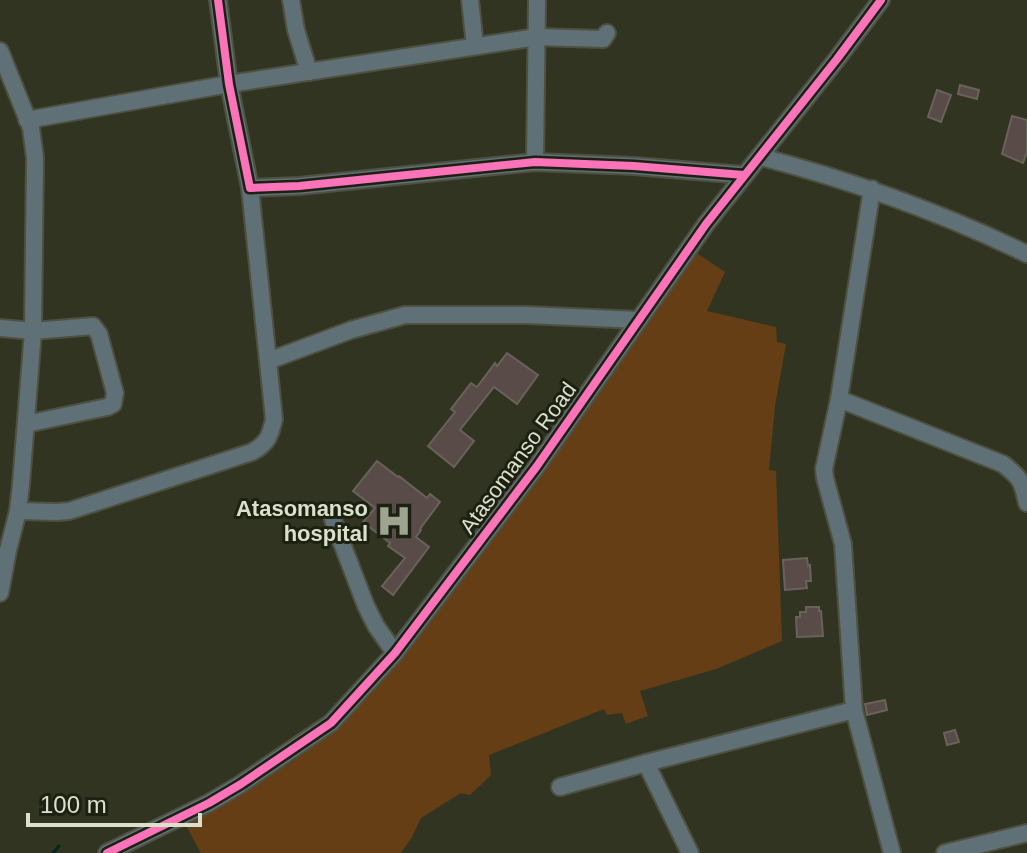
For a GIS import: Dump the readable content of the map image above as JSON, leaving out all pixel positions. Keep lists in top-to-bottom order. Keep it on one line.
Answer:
{"streets":{"street":["Atasomanso Road"]},"places":{"hospital":["Atasomanso hospital"]},"scale_bar":"100 m"}
